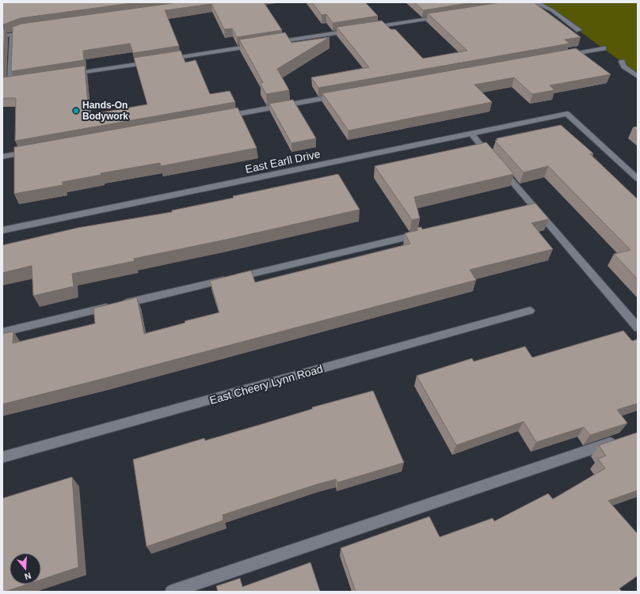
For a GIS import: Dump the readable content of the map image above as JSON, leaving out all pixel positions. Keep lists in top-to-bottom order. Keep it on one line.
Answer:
{"streets":{"street":["East Earll Drive","East Cheery Lynn Road"]},"places":["Hands-On Bodywork"],"north":"bottom"}
